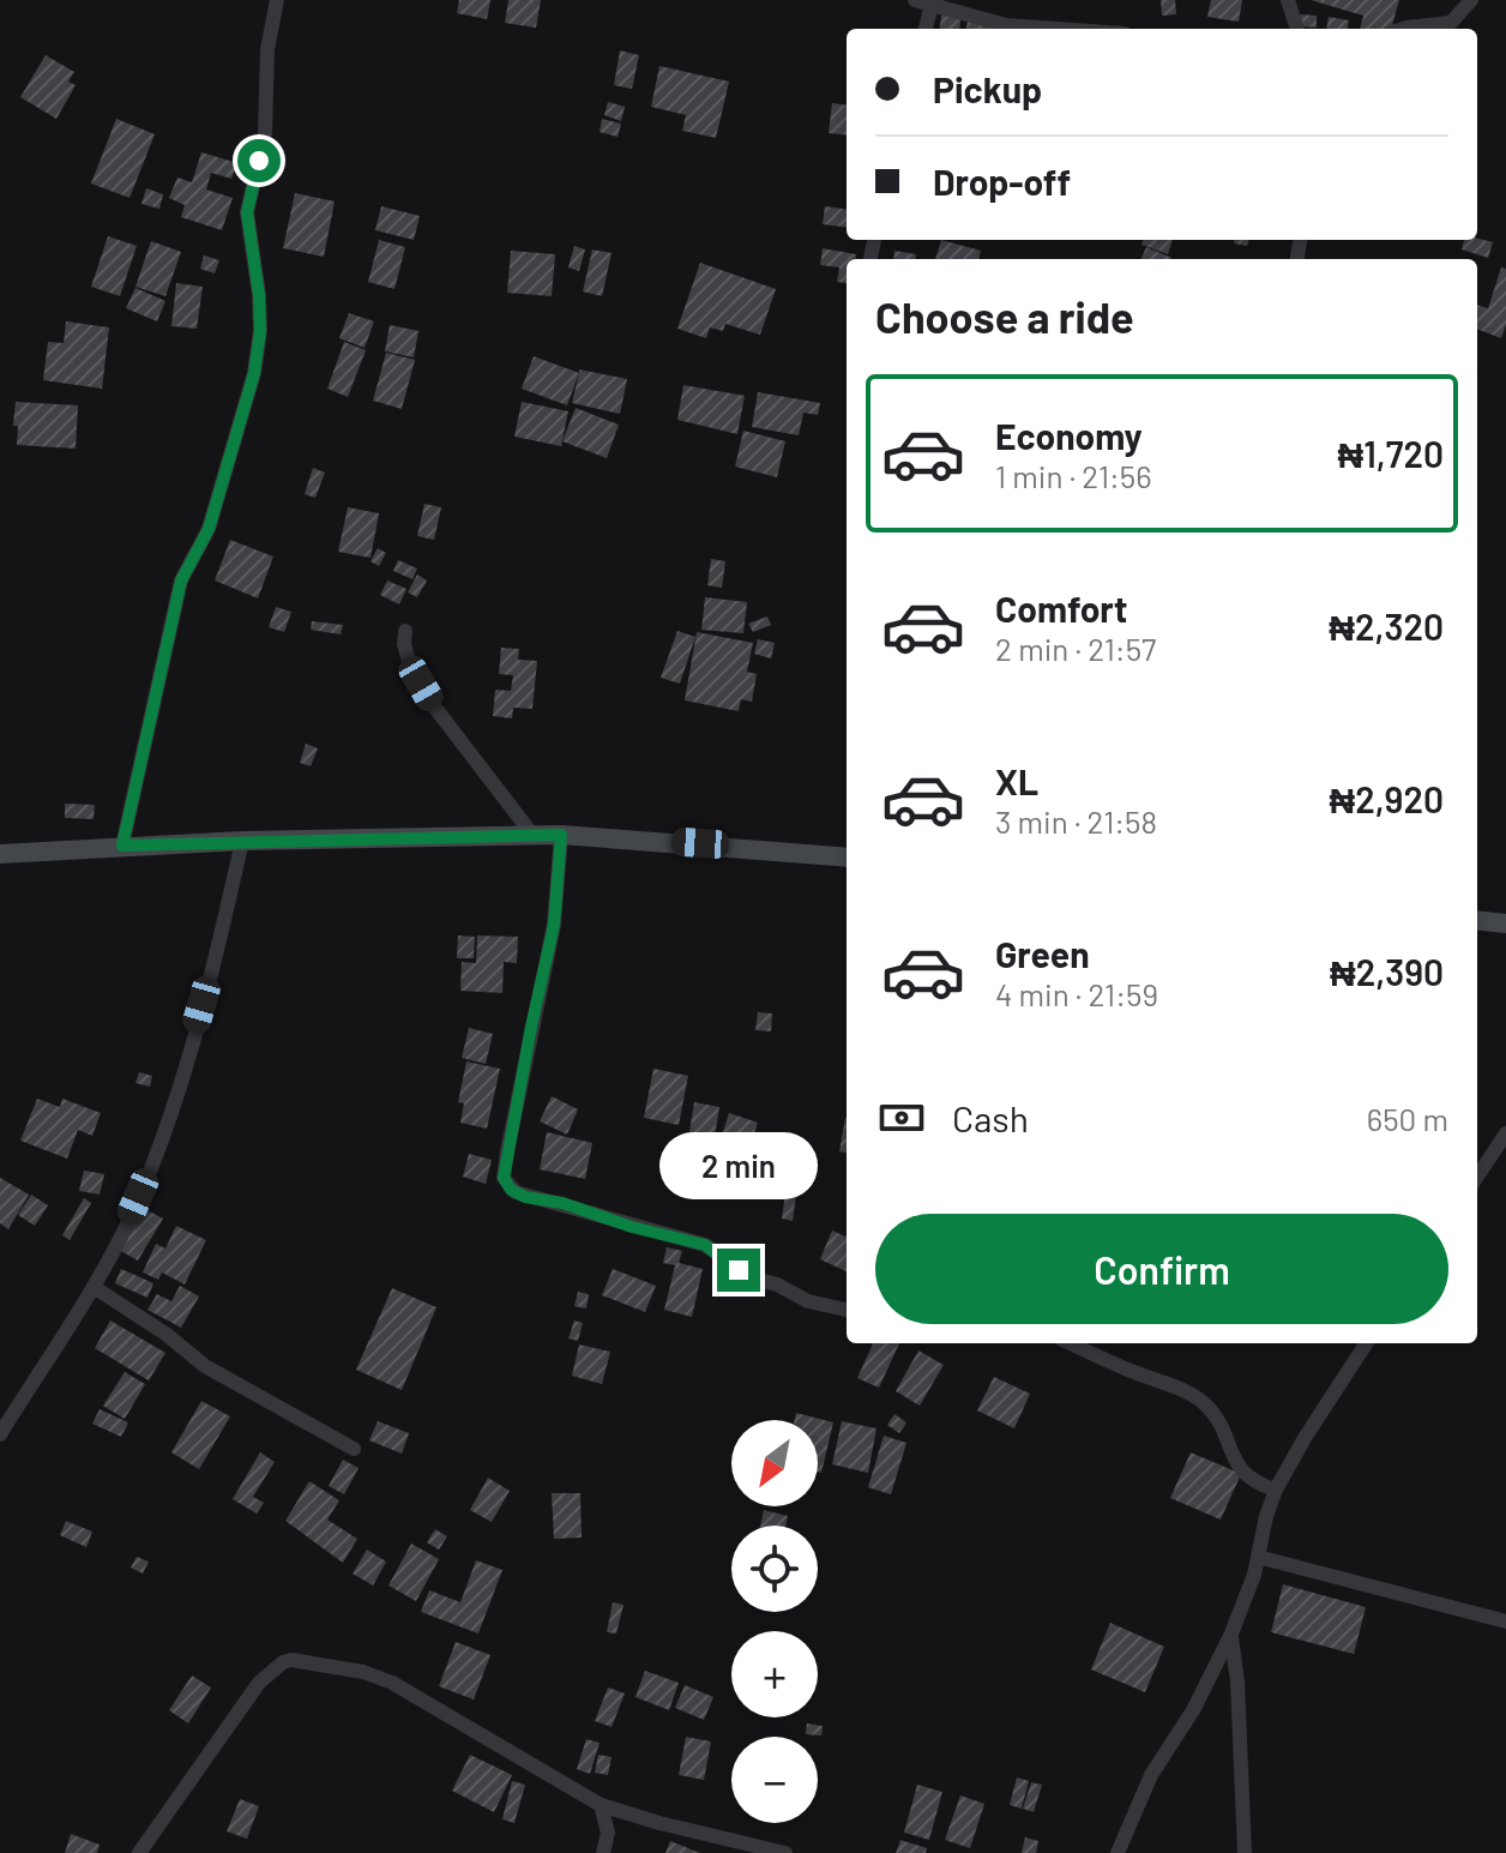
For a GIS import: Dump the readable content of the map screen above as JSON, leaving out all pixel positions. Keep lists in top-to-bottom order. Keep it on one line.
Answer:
{"north":"bottom left","page":{"banner":["Pickup","Drop-off"],"heading":"Choose a ride","list":[{"name":"Economy","note":"1 min · 21:56","value":"₦1,720"},{"name":"Comfort","note":"2 min · 21:57","value":"₦2,320"},{"name":"XL","note":"3 min · 21:58","value":"₦2,920"},{"name":"Green","note":"4 min · 21:59","value":"₦2,390"}],"pay":["Cash","650 m"],"bubble":"2 min","buttons":"Confirm","map_buttons":["+","−"]}}
